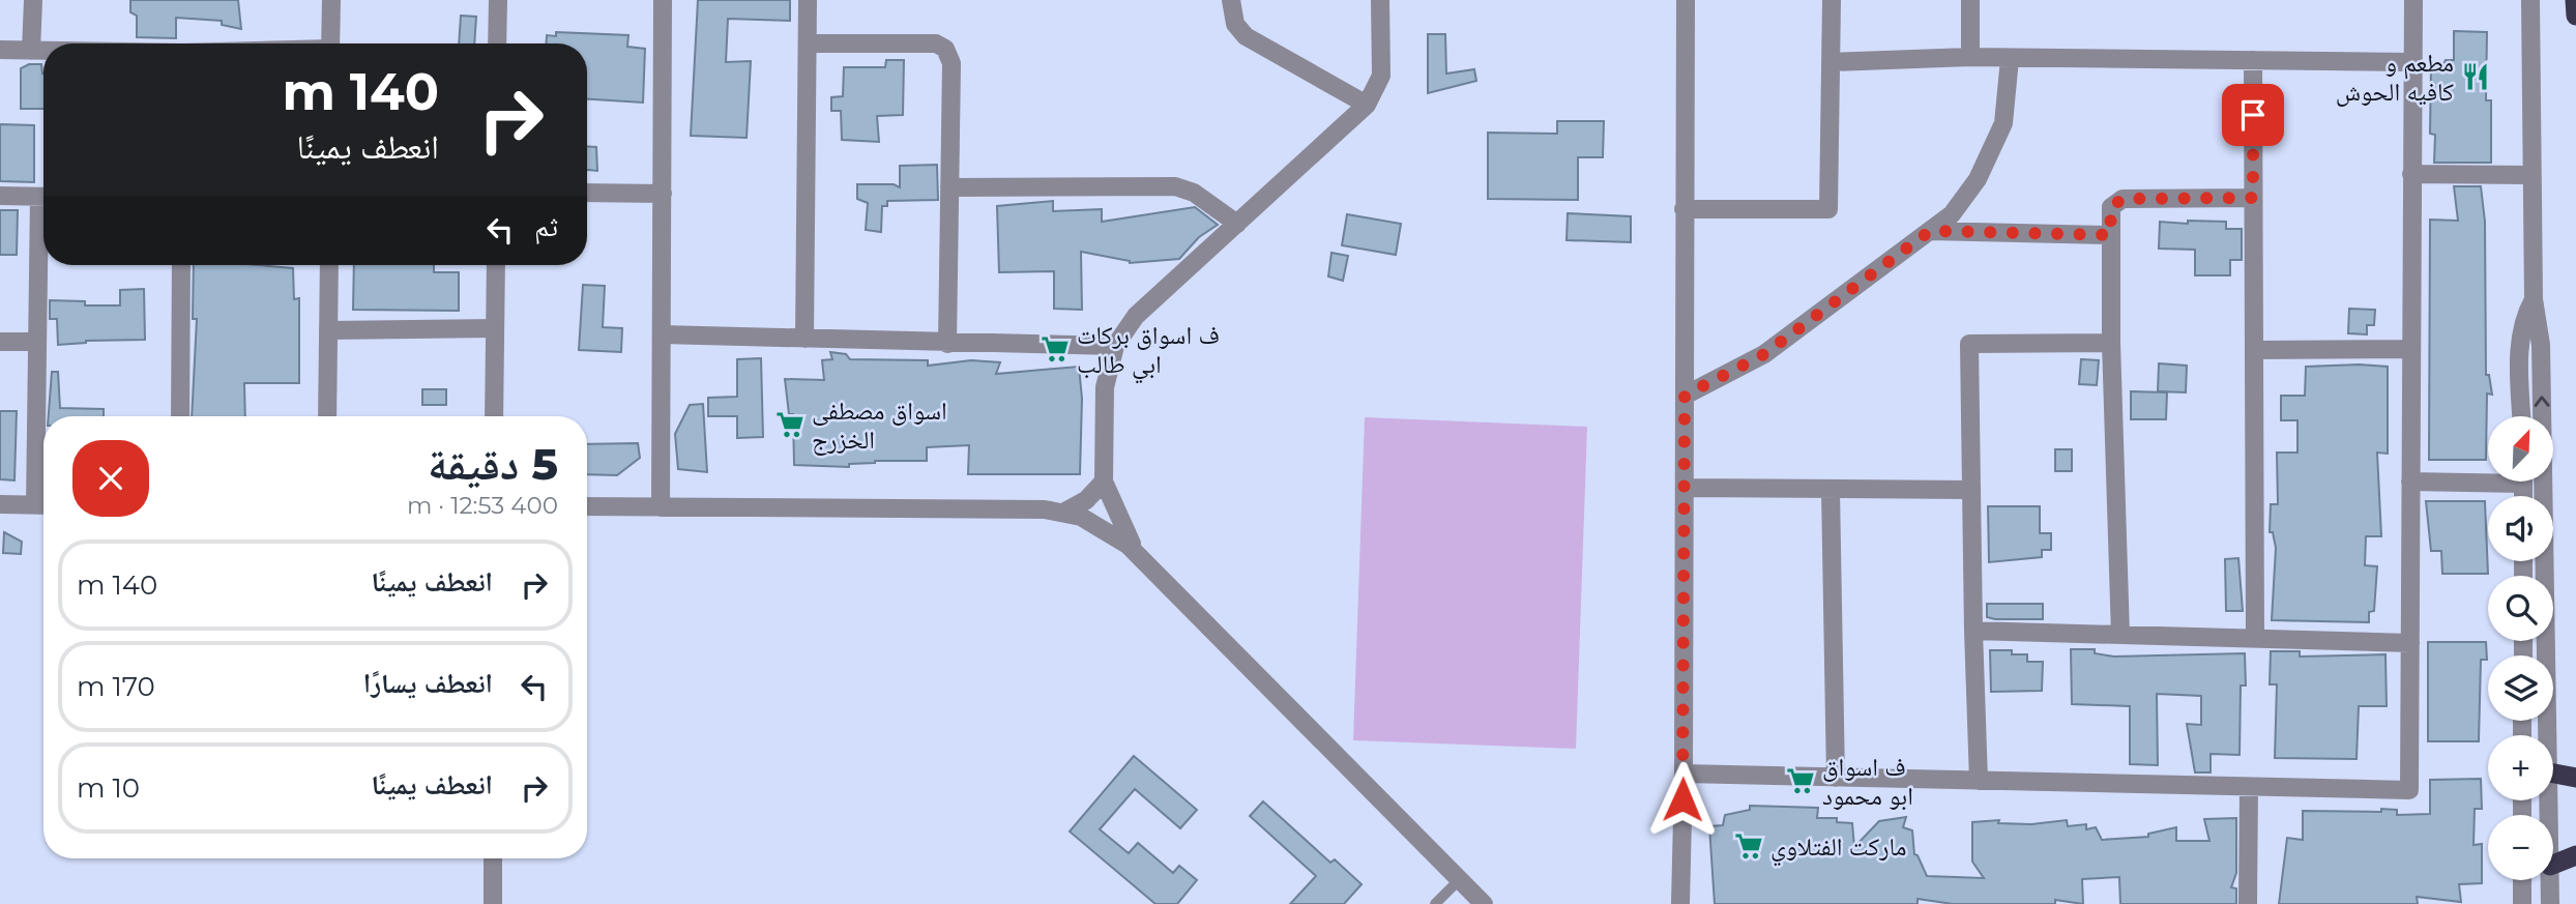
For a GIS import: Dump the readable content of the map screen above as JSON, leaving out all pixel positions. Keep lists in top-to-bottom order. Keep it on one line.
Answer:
{"places":{"restaurant":["مطعم و كافيه الحوش"],"supermarket":["ف اسواق بركات ابي طالب","اسواق مصطفى الخزرج","ف اسواق ابو محمود","ماركت الفتلاوي"]},"north":"top right","page":{"turn":["140 m","انعطف يمينًا"],"then":"ثم","map_buttons":["+","−"],"heading":["5 دقيقة","400 m · 12:53"],"list":[{"name":"انعطف يمينًا","value":"140 m"},{"name":"انعطف يسارًا","value":"170 m"},{"name":"انعطف يمينًا","value":"10 m"}]}}
